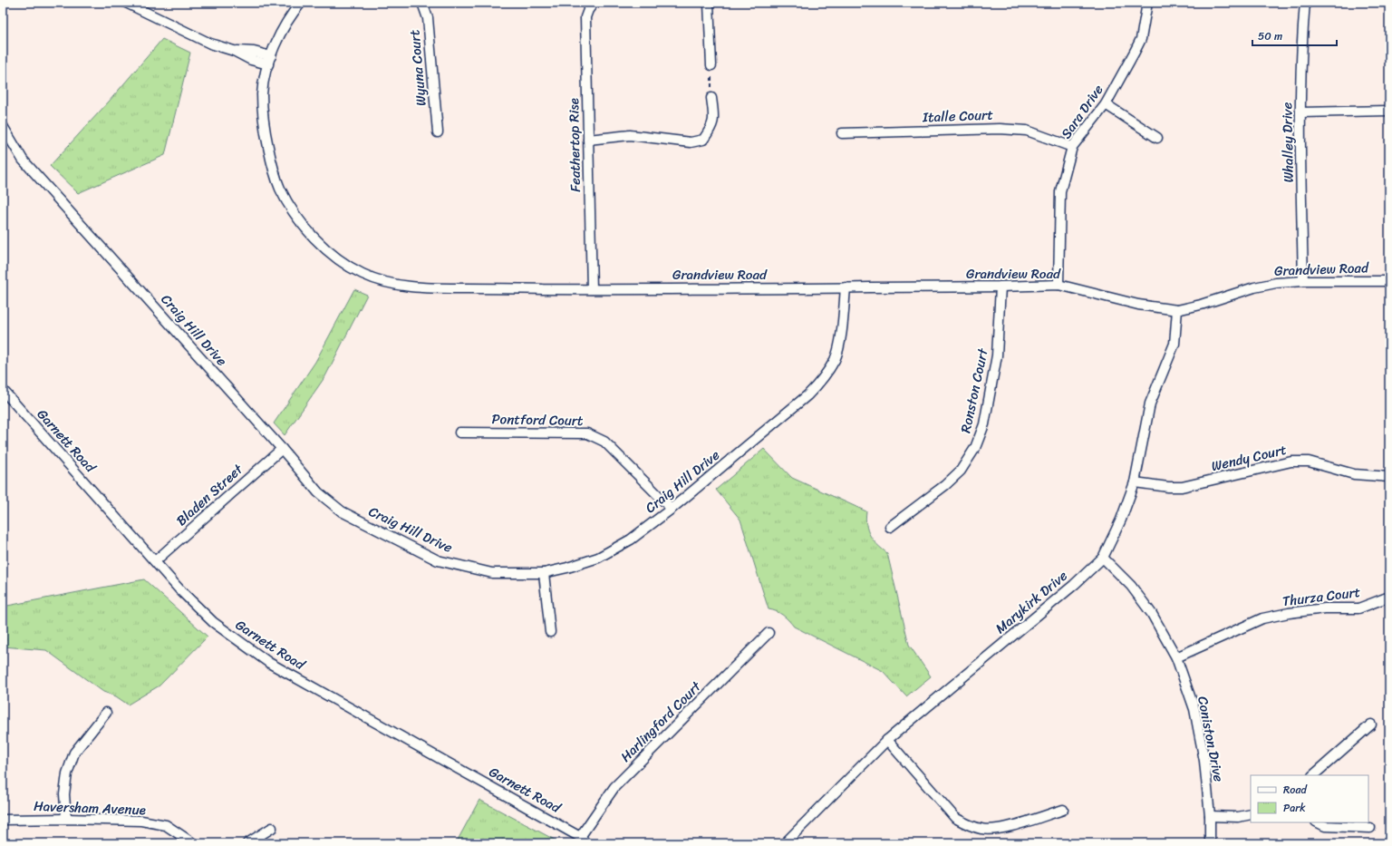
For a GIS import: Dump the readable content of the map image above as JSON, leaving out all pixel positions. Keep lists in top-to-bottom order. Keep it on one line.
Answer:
{"streets":{"street":["Wyuna Court","Sara Drive","Italle Court","Whalley Drive","Feathertop Rise","Grandview Road","Craig Hill Drive","Ronston Court","Pontford Court","Garnett Road","Wendy Court","Bladen Street","Thurza Court","Marykirk Drive","Harlingford Court","Coniston Drive","Haversham Avenue"]},"crossings":[["Sara Drive","Italle Court"],["Sara Drive","Grandview Road"],["Whalley Drive","Grandview Road"],["Feathertop Rise","Grandview Road"],["Grandview Road","Craig Hill Drive"],["Grandview Road","Ronston Court"],["Grandview Road","Marykirk Drive"],["Craig Hill Drive","Pontford Court"],["Craig Hill Drive","Bladen Street"],["Garnett Road","Bladen Street"],["Garnett Road","Harlingford Court"],["Wendy Court","Marykirk Drive"],["Thurza Court","Coniston Drive"],["Marykirk Drive","Coniston Drive"]],"legend":["Road","Park"],"scale_bar":"50 m"}
